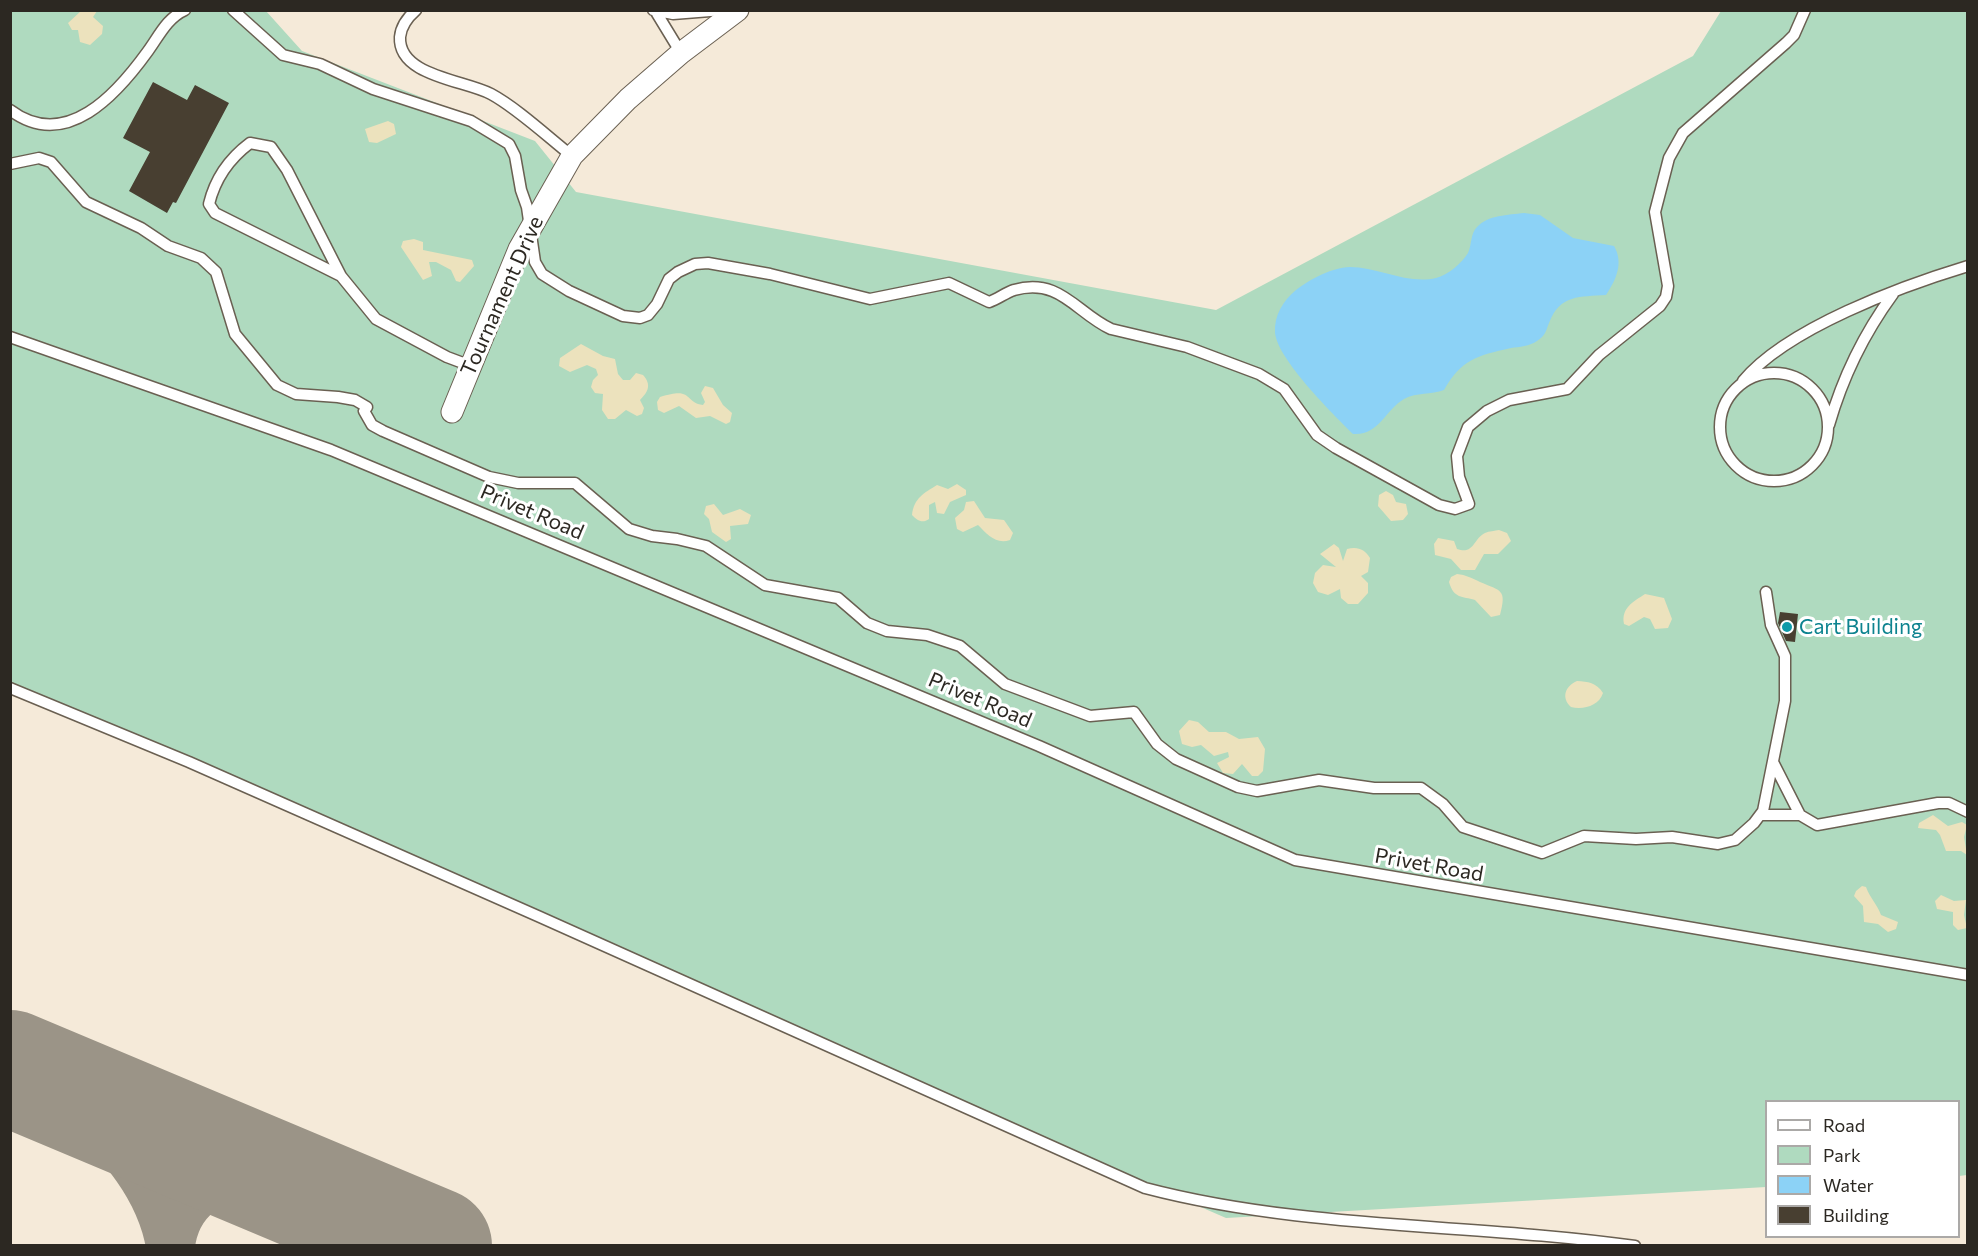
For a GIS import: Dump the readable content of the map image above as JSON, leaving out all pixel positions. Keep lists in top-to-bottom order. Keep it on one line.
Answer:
{"streets":{"street":["Tournament Drive"],"lane":["Privet Road"]},"places":["Cart Building"],"legend":["Road","Park","Water","Building"]}
